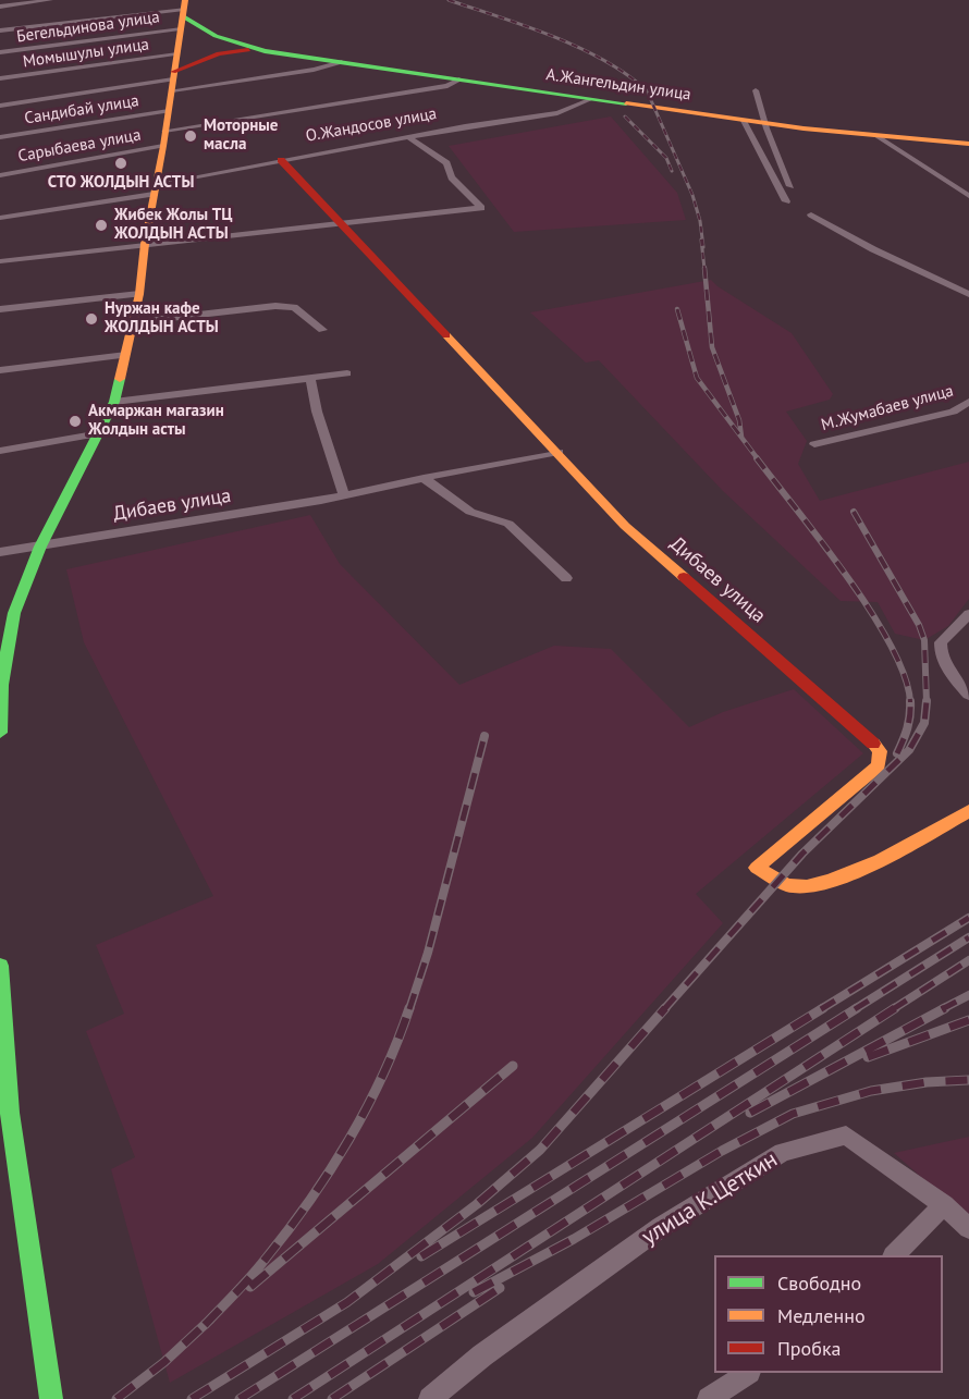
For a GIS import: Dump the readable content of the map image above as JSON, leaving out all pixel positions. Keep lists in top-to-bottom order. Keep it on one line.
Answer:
{"streets":{"street":["Бегельдинова улица","Момышулы улица","А.Жангельдин улица","Сандибай улица","О.Жандосов улица","Сарыбаева улица","М.Жумабаев улица","Дибаев улица","улица К.Цеткин"]},"crossings":[["А.Жангельдин улица","О.Жандосов улица"],["О.Жандосов улица","Сарыбаева улица"],["О.Жандосов улица","Дибаев улица"]],"places":["Моторные масла","СТО ЖОЛДЫН АСТЫ","Жибек Жолы ТЦ ЖОЛДЫН АСТЫ","Нуржан кафе ЖОЛДЫН АСТЫ","Акмаржан магазин Жолдын асты"],"legend":["Свободно","Медленно","Пробка"]}
